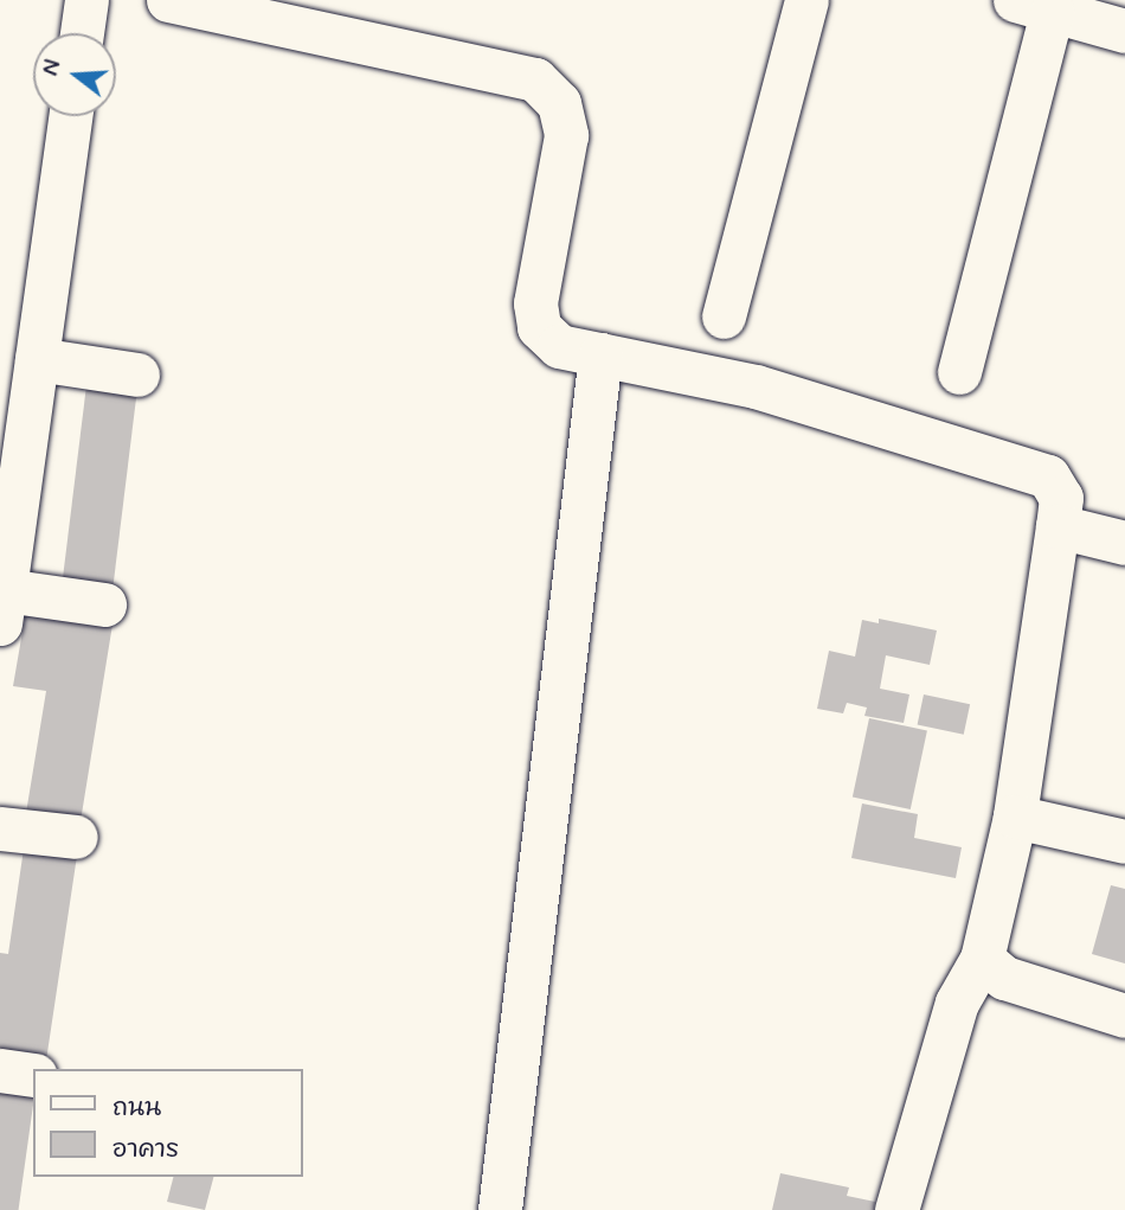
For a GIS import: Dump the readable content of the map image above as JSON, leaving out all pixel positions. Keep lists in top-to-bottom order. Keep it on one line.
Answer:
{"legend":["ถนน","อาคาร"],"north":"left"}
